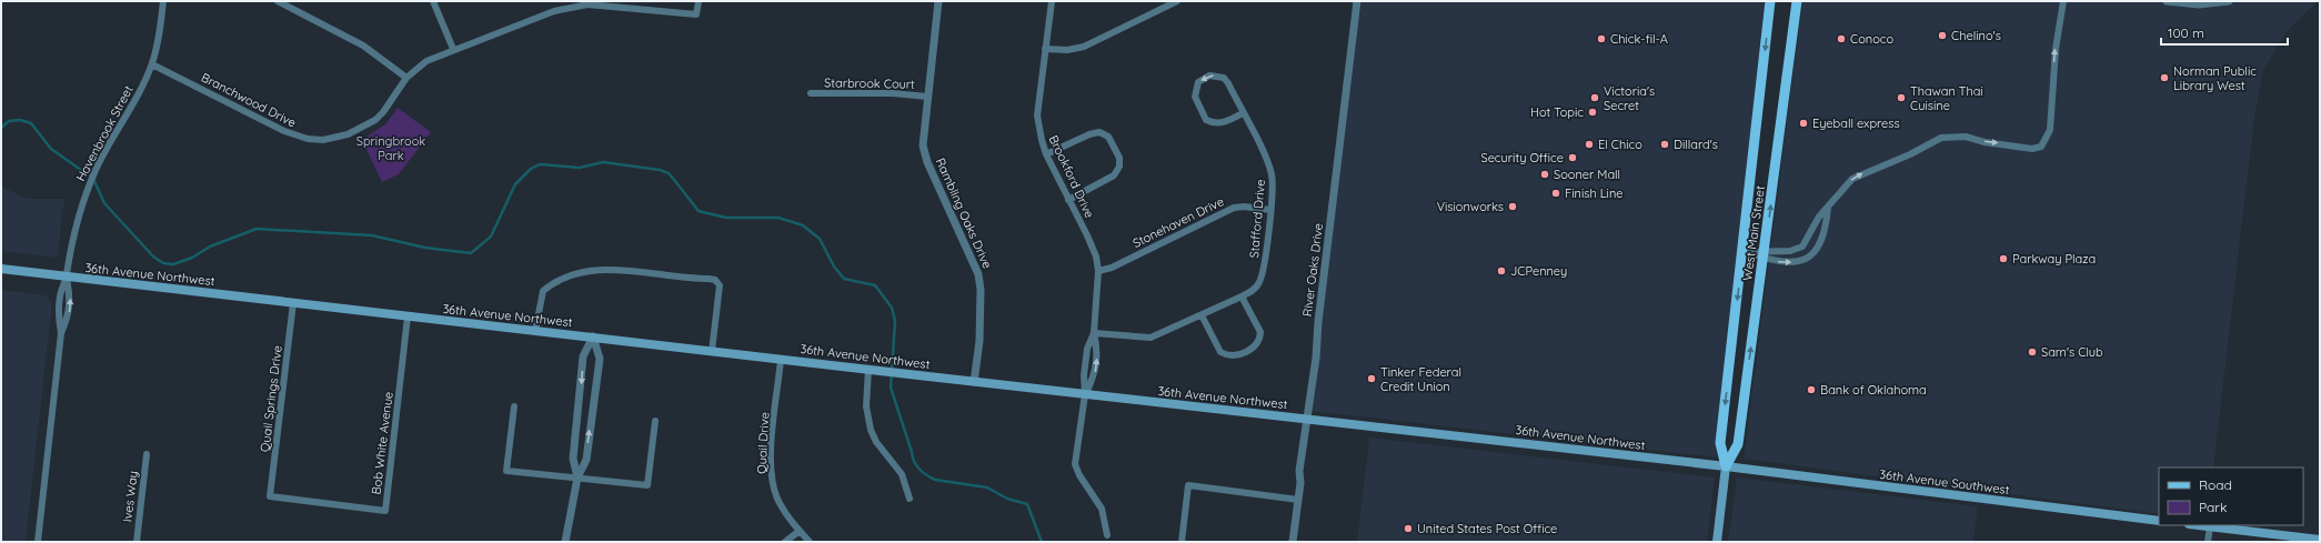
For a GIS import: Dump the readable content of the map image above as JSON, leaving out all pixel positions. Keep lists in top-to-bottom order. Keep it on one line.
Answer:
{"streets":{"main road":["West Main Street","36th Avenue Northwest","36th Avenue Southwest"],"street":["Starbrook Court","Branchwood Drive","Havenbrook Street","Brookford Drive","Rambling Oaks Drive","Stafford Drive","Stonehaven Drive","River Oaks Drive","Quail Springs Drive","Bob White Avenue","Quail Drive","Ives Way"]},"crossings":[["Starbrook Court","Rambling Oaks Drive"],["Branchwood Drive","Havenbrook Street"],["Havenbrook Street","36th Avenue Northwest"],["Brookford Drive","Stafford Drive"],["Brookford Drive","Stonehaven Drive"],["Brookford Drive","36th Avenue Northwest"],["Rambling Oaks Drive","36th Avenue Northwest"],["Stafford Drive","Stonehaven Drive"],["West Main Street","36th Avenue Northwest"],["West Main Street","36th Avenue Southwest"],["River Oaks Drive","36th Avenue Northwest"],["36th Avenue Northwest","Quail Springs Drive"],["36th Avenue Northwest","Bob White Avenue"],["36th Avenue Northwest","Quail Drive"],["36th Avenue Northwest","36th Avenue Southwest"],["Quail Springs Drive","Bob White Avenue"]],"parks":["Springbrook Park"],"places":["Chelino's","Chick-fil-A","Conoco","Norman Public Library West","Victoria's Secret","Thawan Thai Cuisine","Hot Topic","Eyeball express","El Chico","Dillard's","Security Office","Sooner Mall","Finish Line","Visionworks","Parkway Plaza","JCPenney","Sam's Club","Tinker Federal Credit Union","Bank of Oklahoma","United States Post Office"],"legend":["Road","Park"],"scale_bar":"100 m"}
